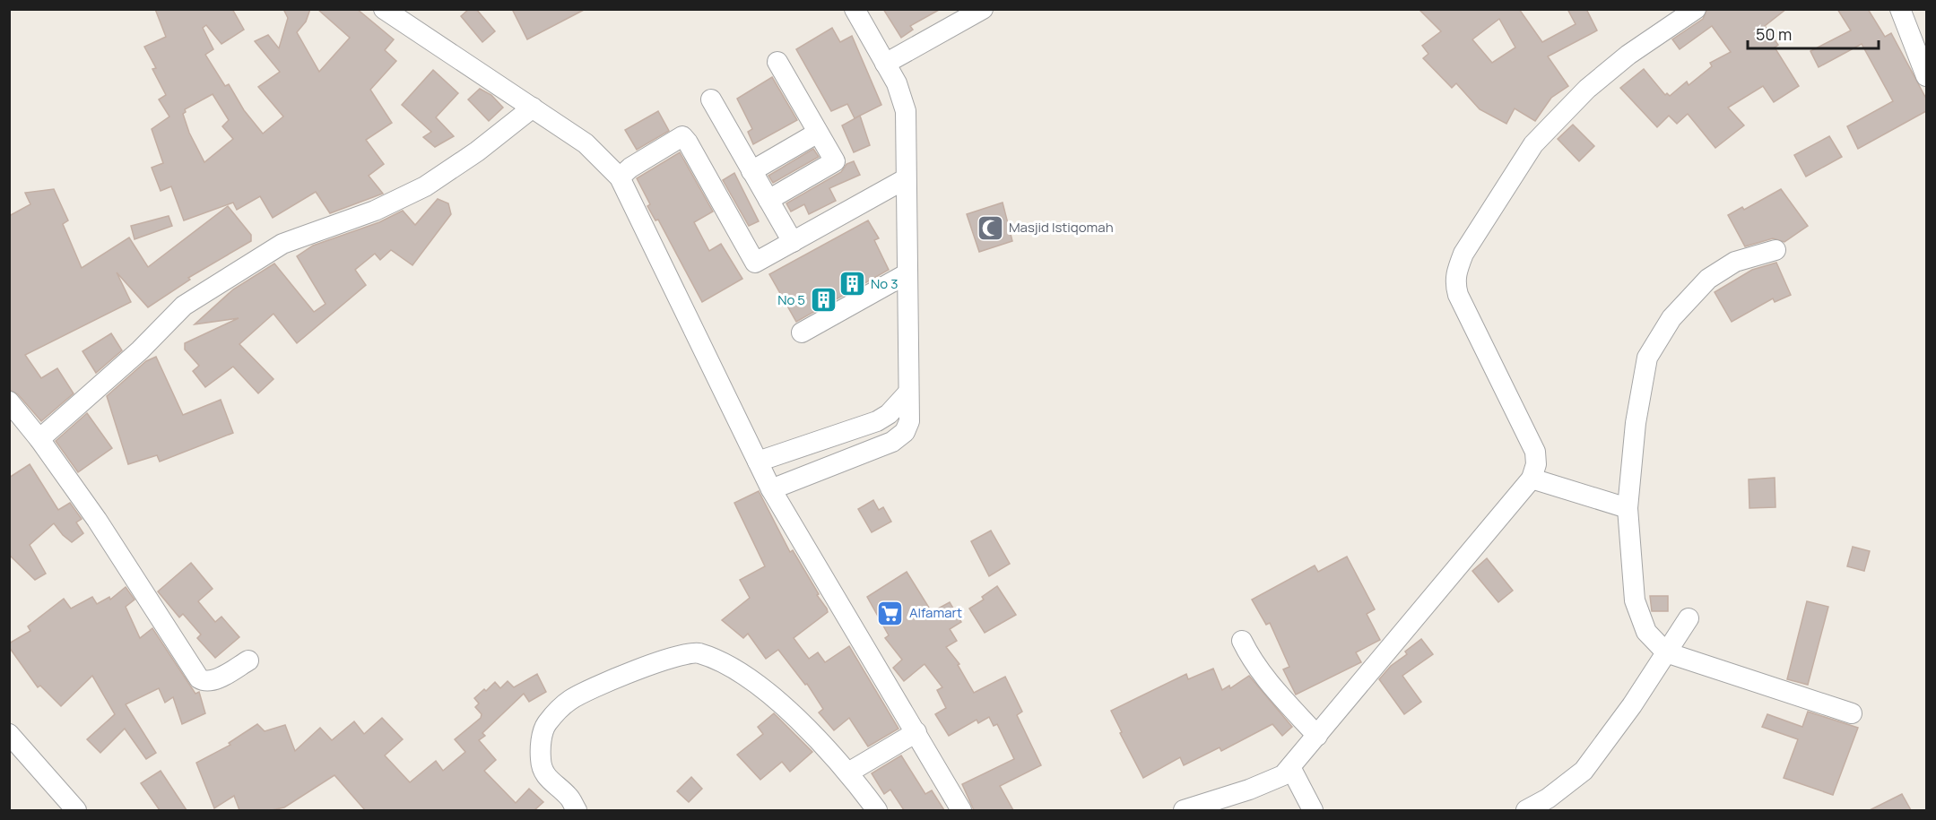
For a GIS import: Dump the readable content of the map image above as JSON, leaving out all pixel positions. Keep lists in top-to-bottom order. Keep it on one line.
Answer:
{"places":{"mosque":["Masjid Istiqomah"],"building":["No 3","No 5"],"supermarket":["Alfamart"]},"scale_bar":"50 m"}
